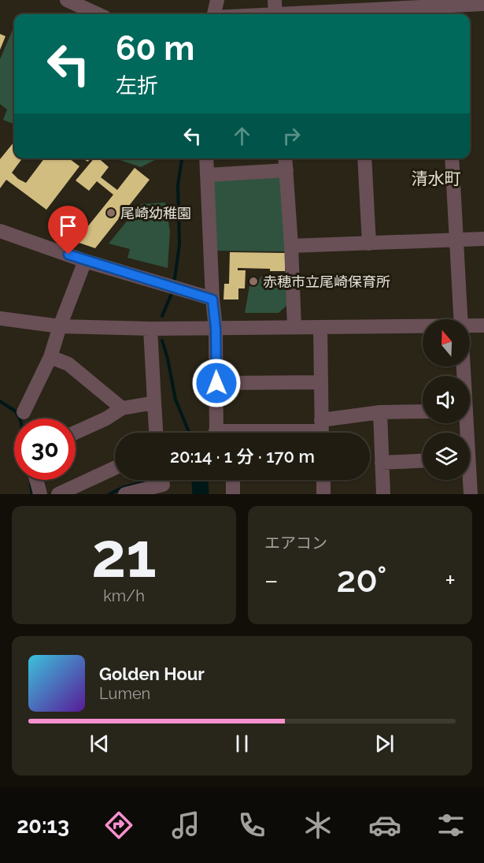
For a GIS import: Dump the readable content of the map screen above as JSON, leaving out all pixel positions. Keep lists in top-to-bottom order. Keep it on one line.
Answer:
{"districts":["清水町"],"places":["尾崎幼稚園","赤穂市立尾崎保育所"],"north":"top","page":{"turn":["60 m","左折"],"limit":"30","trip":"20:14 · 1 分 · 170 m","tile":[["21","km/h"],"エアコン"],"heat":["−","20°","+"],"song":["Golden Hour","Lumen"],"tabs":"20:13"}}
